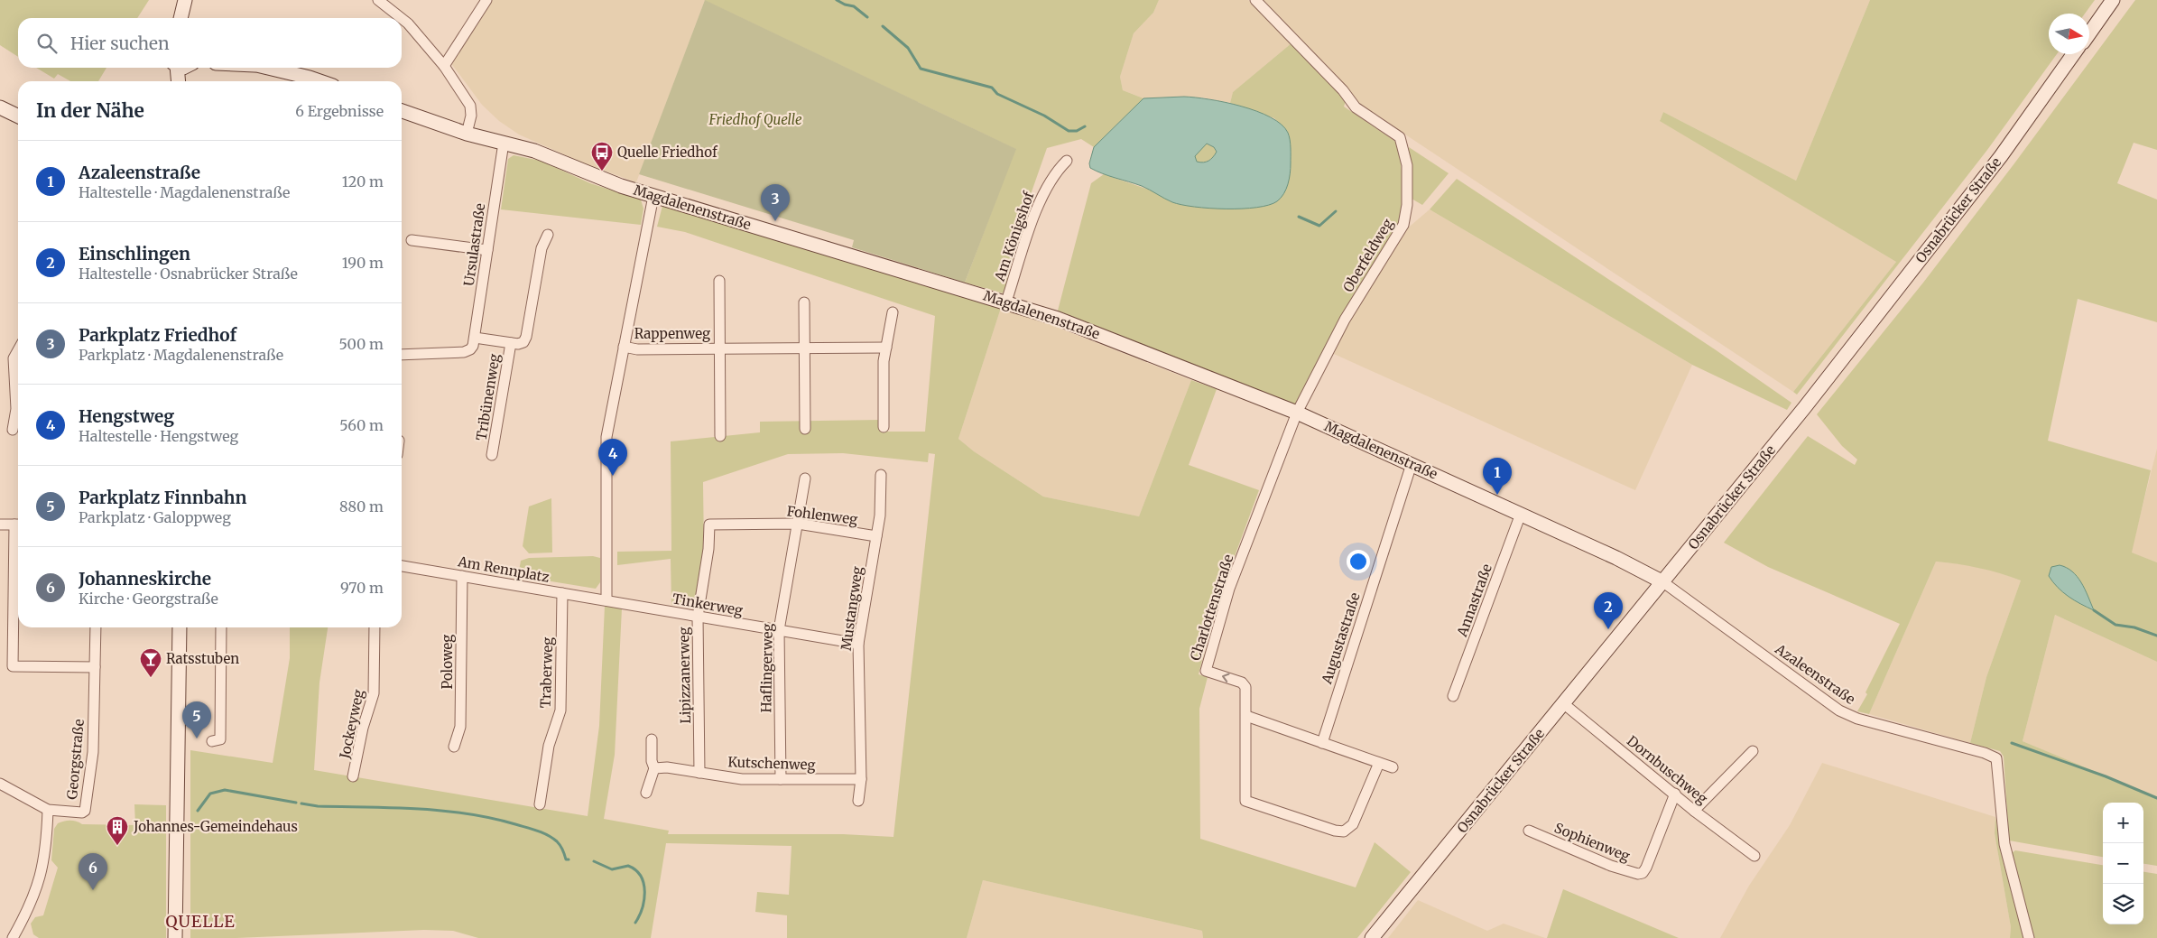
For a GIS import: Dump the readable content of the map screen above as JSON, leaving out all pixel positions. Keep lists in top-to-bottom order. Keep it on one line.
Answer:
{"streets":{"street":["Magdalenenstraße","Osnabrücker Straße","Am Königshof","Ursulastraße","Oberfeldweg","Rappenweg","Tribünenweg","Fohlenweg","Am Rennplatz","Annastraße","Tinkerweg","Charlottenstraße","Mustangweg","Augustastraße","Poloweg","Haflingerweg","Traberweg","Azaleenstraße","Lipizzanerweg","Jockeyweg","Georgstraße","Kutschenweg","Dornbuschweg","Sophienweg"]},"crossings":[["Magdalenenstraße","Osnabrücker Straße"],["Magdalenenstraße","Am Königshof"],["Magdalenenstraße","Ursulastraße"],["Magdalenenstraße","Oberfeldweg"],["Magdalenenstraße","Annastraße"],["Magdalenenstraße","Charlottenstraße"],["Magdalenenstraße","Augustastraße"],["Magdalenenstraße","Azaleenstraße"],["Osnabrücker Straße","Azaleenstraße"],["Osnabrücker Straße","Dornbuschweg"],["Ursulastraße","Tribünenweg"],["Oberfeldweg","Charlottenstraße"],["Fohlenweg","Mustangweg"],["Fohlenweg","Haflingerweg"],["Fohlenweg","Lipizzanerweg"],["Am Rennplatz","Tinkerweg"],["Am Rennplatz","Poloweg"],["Am Rennplatz","Traberweg"],["Tinkerweg","Mustangweg"],["Tinkerweg","Haflingerweg"],["Tinkerweg","Lipizzanerweg"],["Mustangweg","Kutschenweg"],["Haflingerweg","Kutschenweg"],["Lipizzanerweg","Kutschenweg"],["Dornbuschweg","Sophienweg"]],"one_way":["Charlottenstraße"],"districts":["QUELLE"],"parks":["Friedhof Quelle"],"places":{"bus stop":["Quelle Friedhof"],"bar":["Ratsstuben"],"building":["Johannes-Gemeindehaus"]},"north":"right","page":{"search":"Hier suchen","heading":["In der Nähe","6 Ergebnisse"],"list":[{"mark":"1","name":"Azaleenstraße","note":"Haltestelle · Magdalenenstraße","value":"120 m"},{"mark":"2","name":"Einschlingen","note":"Haltestelle · Osnabrücker Straße","value":"190 m"},{"mark":"3","name":"Parkplatz Friedhof","note":"Parkplatz · Magdalenenstraße","value":"500 m"},{"mark":"4","name":"Hengstweg","note":"Haltestelle · Hengstweg","value":"560 m"},{"mark":"5","name":"Parkplatz Finnbahn","note":"Parkplatz · Galoppweg","value":"880 m"},{"mark":"6","name":"Johanneskirche","note":"Kirche · Georgstraße","value":"970 m"}],"pins":["3","4","1","2","5","6"],"map_buttons":["+","−"]}}
